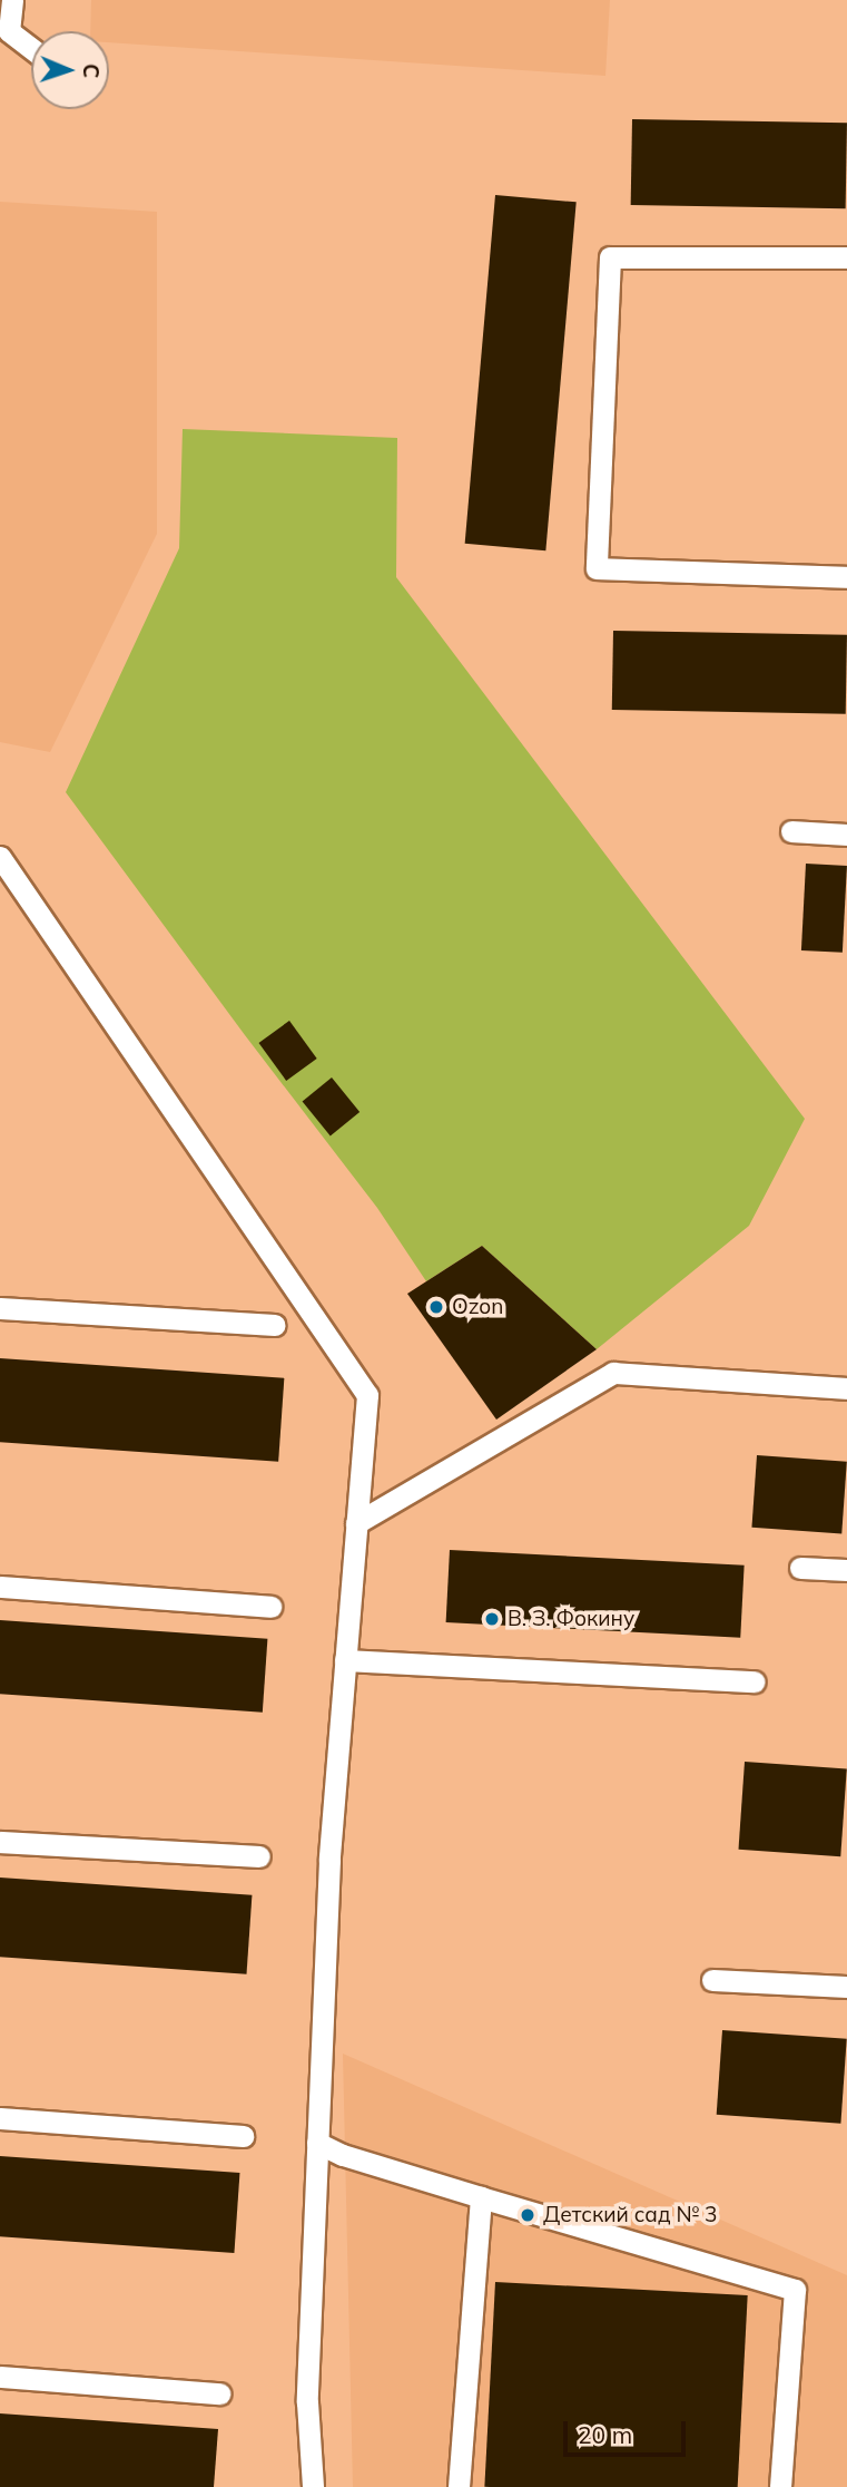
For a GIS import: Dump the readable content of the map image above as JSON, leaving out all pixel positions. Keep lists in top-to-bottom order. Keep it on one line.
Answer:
{"places":["Ozon","В. З. Фокину","Детский сад № 3"],"scale_bar":"20 m","north":"right"}
